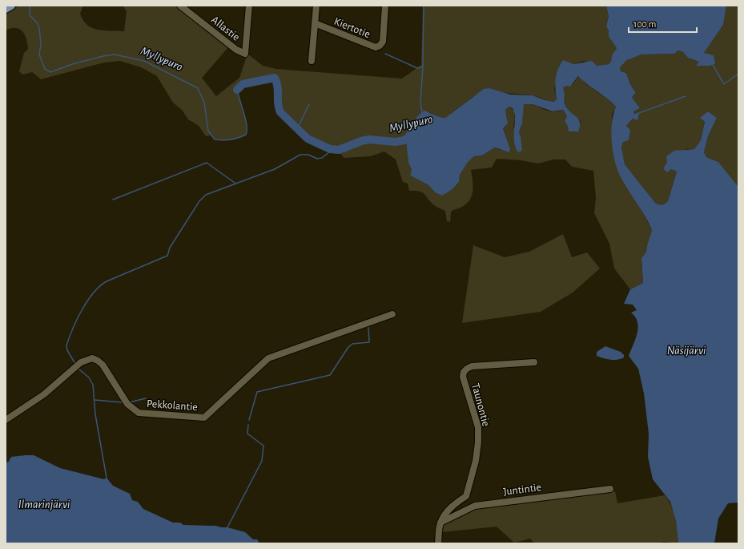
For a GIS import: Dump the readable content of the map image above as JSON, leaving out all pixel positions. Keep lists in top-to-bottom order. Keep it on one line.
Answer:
{"streets":{"street":["Kiertotie","Allastie","Pekkolantie","Taunontie","Juntintie"]},"crossings":[["Taunontie","Juntintie"]],"water":["Myllypuro","Näsijärvi","Ilmarinjärvi"],"scale_bar":"100 m"}
